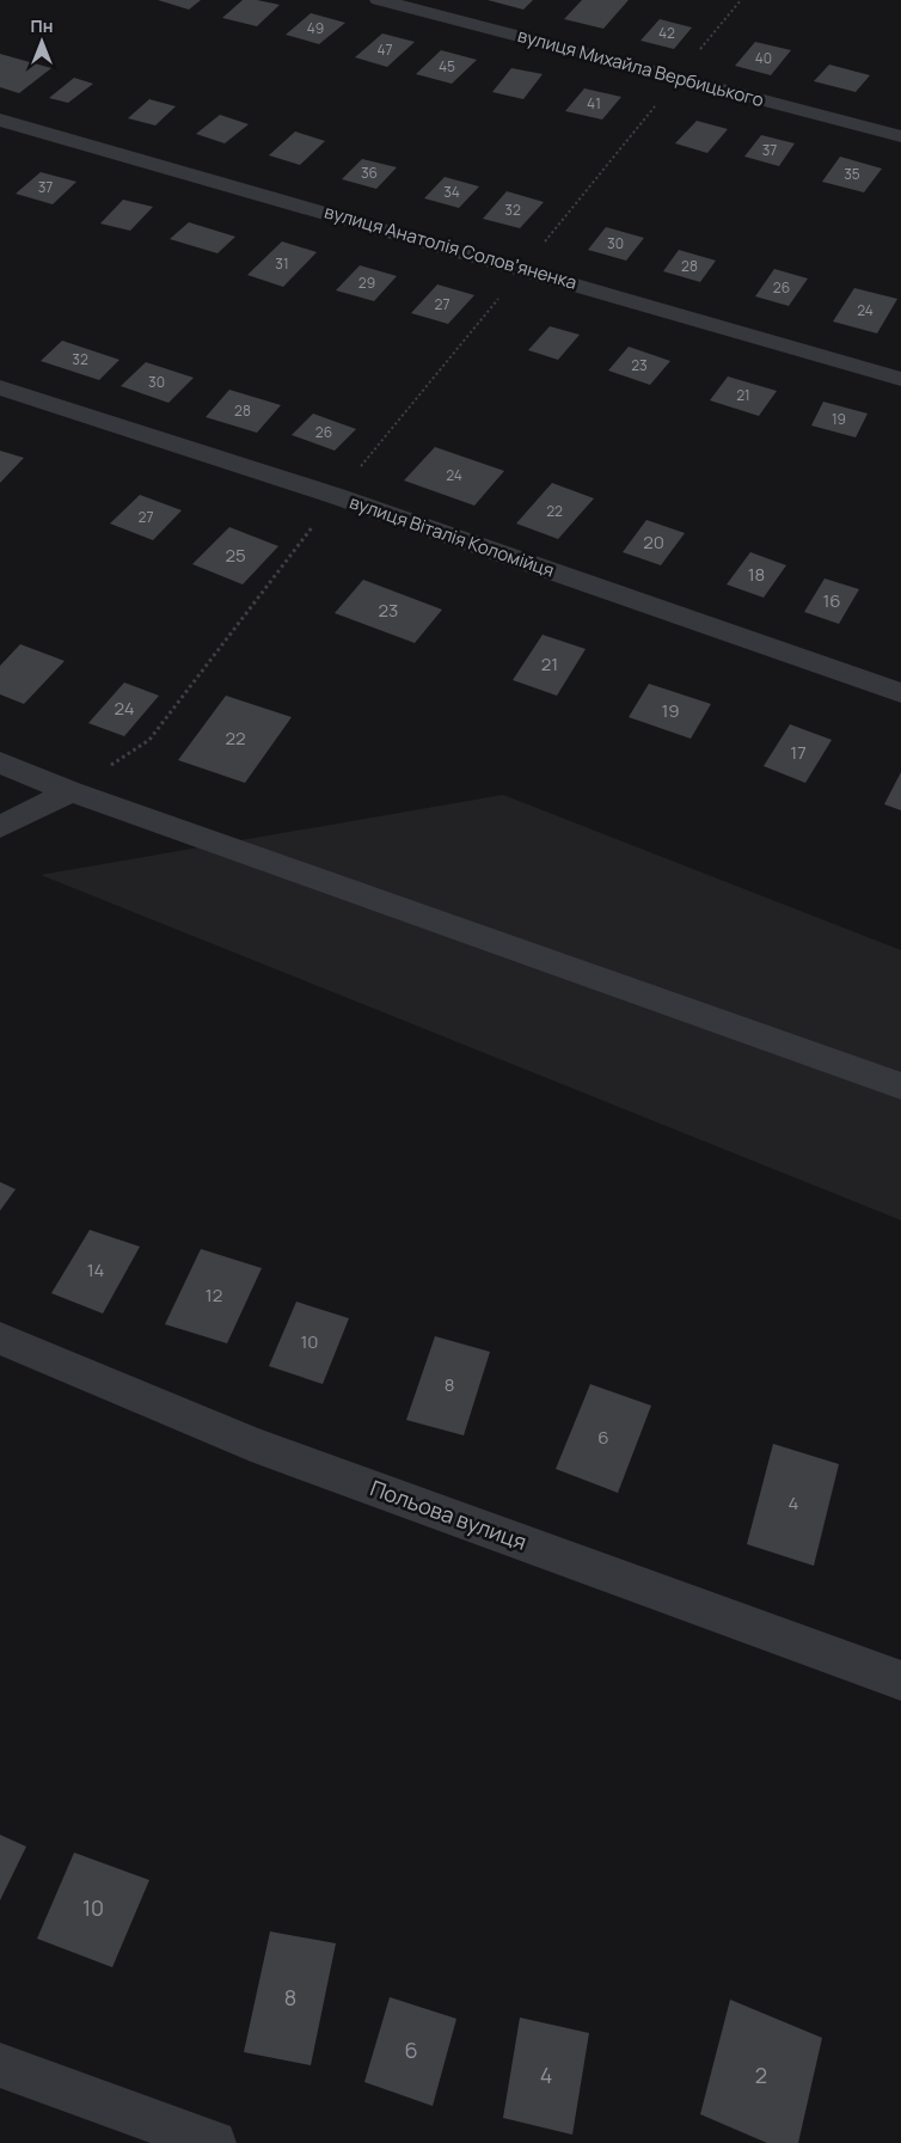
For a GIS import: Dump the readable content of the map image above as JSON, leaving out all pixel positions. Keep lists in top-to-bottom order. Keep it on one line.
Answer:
{"streets":{"street":["вулиця Михайла Вербицького","вулиця Анатолія Соловʼяненка","вулиця Віталія Коломійця","Польова вулиця"]},"house_numbers":["49","42","47","40","45","41","37","36","35","37","34","32","30","31","28","29","26","27","24","32","23","30","21","28","19","26","24","22","27","20","25","18","16","23","21","24","19","22","17","14","12","10","8","6","4","10","8","6","4","2"],"north":"top"}
